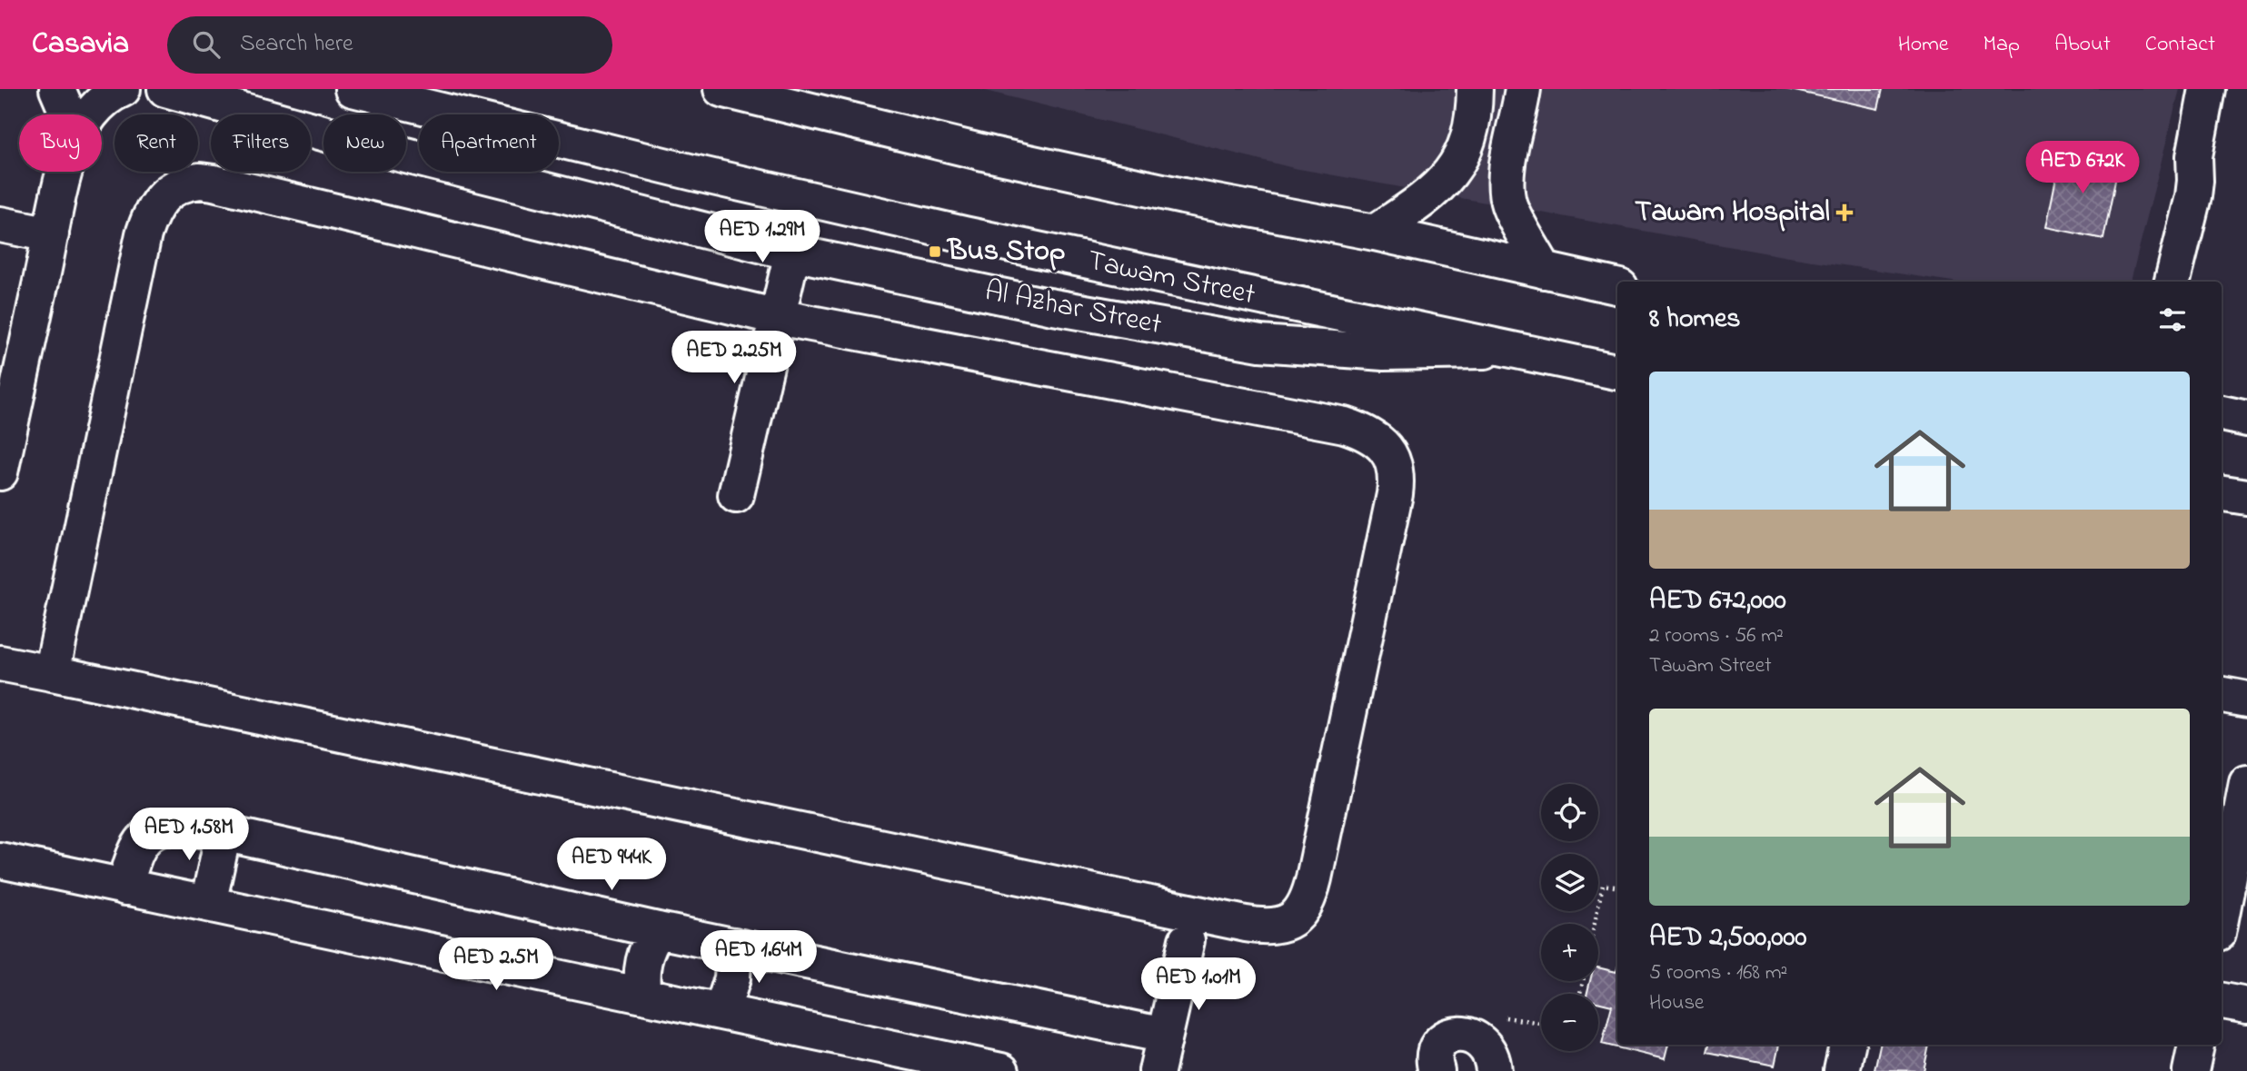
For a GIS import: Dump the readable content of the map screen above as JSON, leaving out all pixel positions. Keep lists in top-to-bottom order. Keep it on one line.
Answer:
{"streets":{"street":["Tawam Street","Al Azhar Street"]},"crossings":[["Tawam Street","Al Azhar Street"]],"places":{"health":["Tawam Hospital"],"transit":["Bus Stop"]},"page":{"header":"Casavia","search":"Search here","nav":["Home","Map","About","Contact"],"chip":["Buy","Rent","Filters","New","Apartment"],"price":["AED 672K","AED 1.29M","AED 2.25M","AED 1.58M","AED 944K","AED 1.64M","AED 2.5M","AED 1.01M"],"heading":"8 homes","list":[{"name":"AED 672,000","note":"2 rooms · 56 m² · Tawam Street"},{"name":"AED 2,500,000","note":"5 rooms · 168 m² · House"}],"map_buttons":["+","−"]}}
